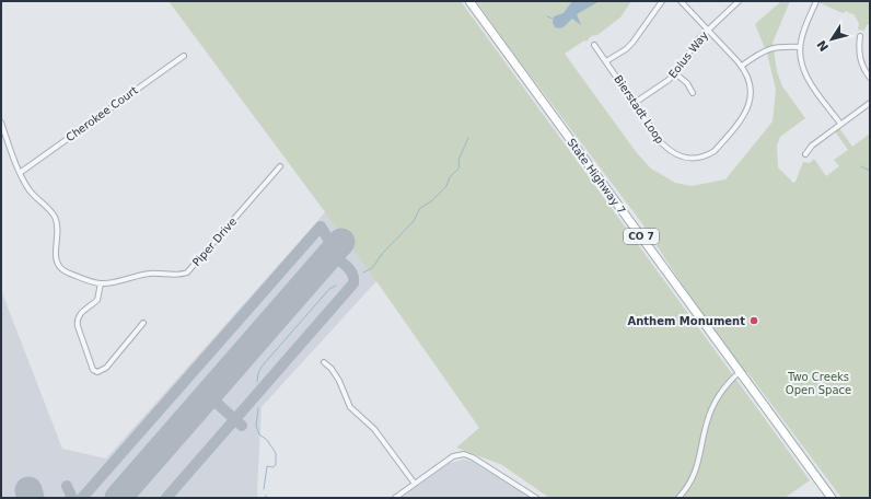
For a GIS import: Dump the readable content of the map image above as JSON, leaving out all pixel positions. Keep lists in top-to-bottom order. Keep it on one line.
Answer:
{"streets":{"main road":["State Highway 7","CO 7"],"street":["Eolus Way","Bierstadt Loop","Cherokee Court","Piper Drive"]},"crossings":[["Eolus Way","Bierstadt Loop"],["Cherokee Court","Piper Drive"],["State Highway 7","CO 7"]],"parks":["Two Creeks Open Space"],"places":["Anthem Monument"],"north":"bottom left"}
